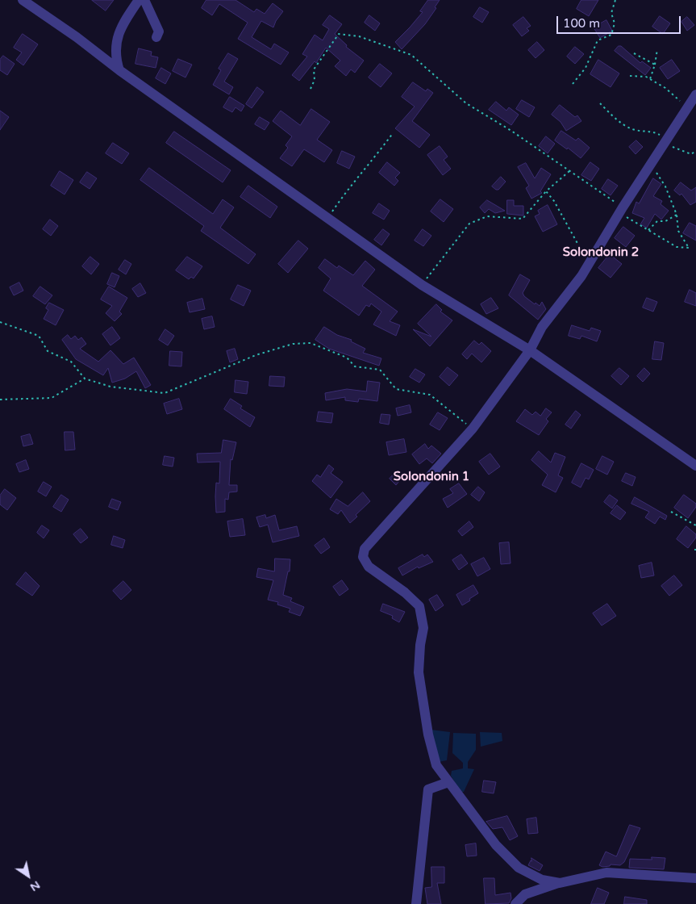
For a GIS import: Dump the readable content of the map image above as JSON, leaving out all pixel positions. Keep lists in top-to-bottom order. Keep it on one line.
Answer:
{"districts":["Solondonin 2","Solondonin 1"],"scale_bar":"100 m","north":"bottom right"}
